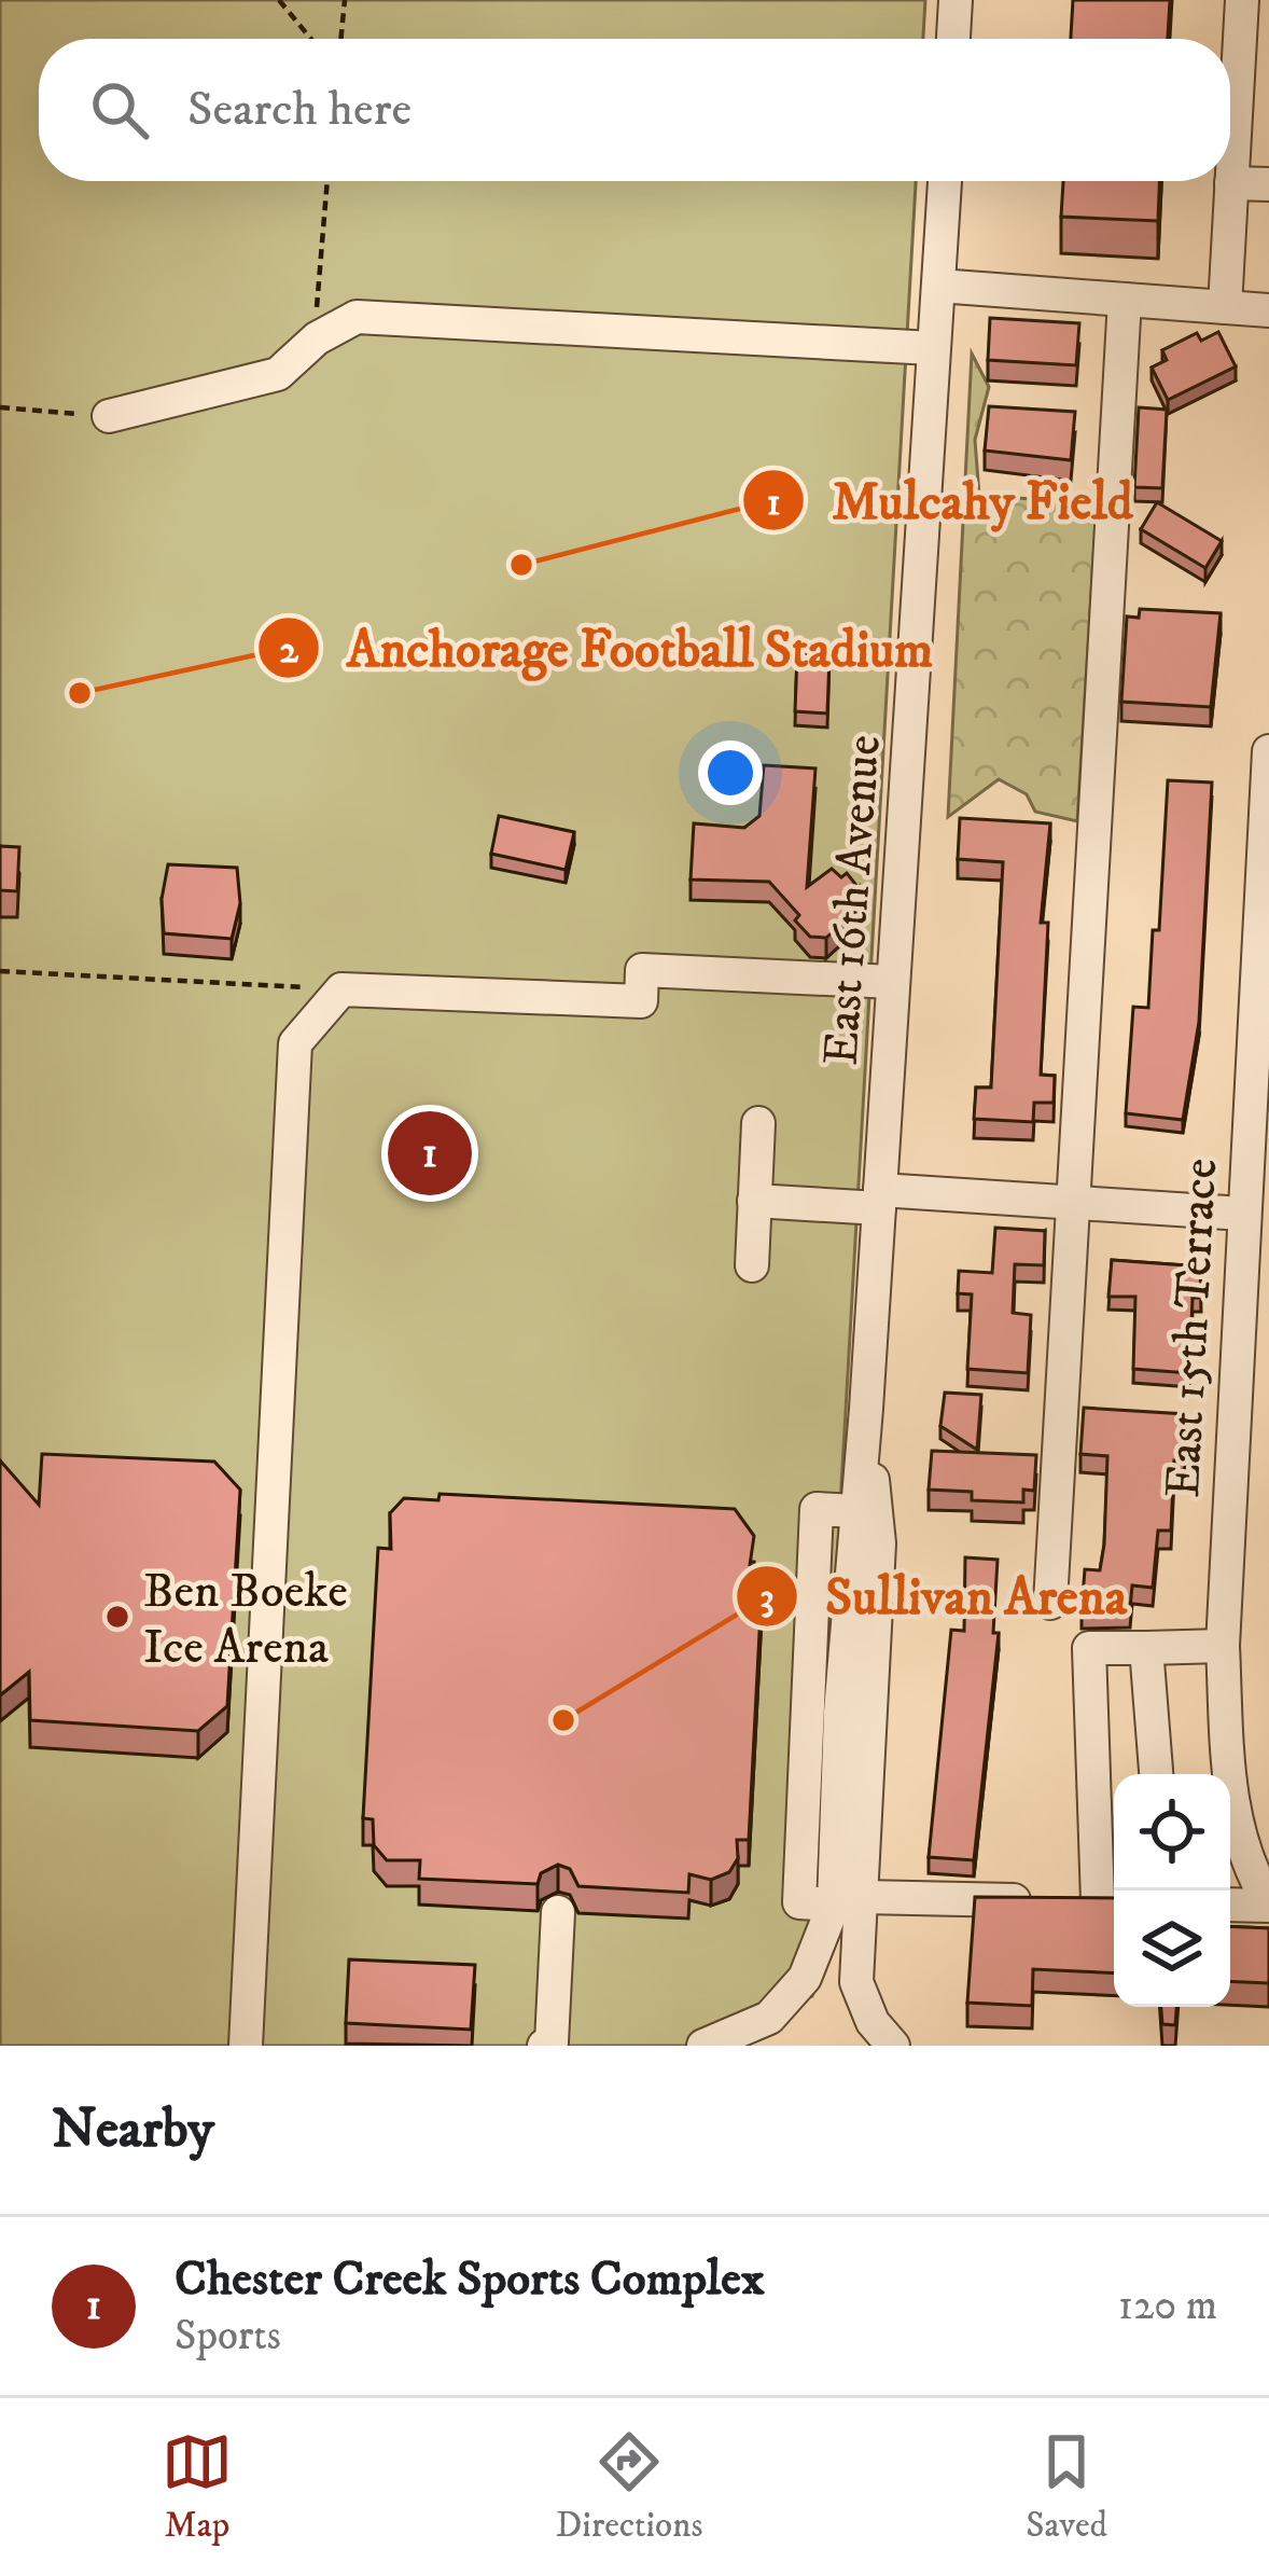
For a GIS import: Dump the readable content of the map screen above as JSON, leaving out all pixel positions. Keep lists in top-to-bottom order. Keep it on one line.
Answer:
{"streets":{"street":["East 16th Avenue","East 15th Terrace"]},"places":["Mulcahy Field","Anchorage Football Stadium","Ben Boeke Ice Arena","Sullivan Arena"],"page":{"search":"Search here","pins":"1","heading":"Nearby","list":[{"mark":"1","name":"Chester Creek Sports Complex","note":"Sports","value":"120 m"}],"nav":["Map","Directions","Saved"]}}
